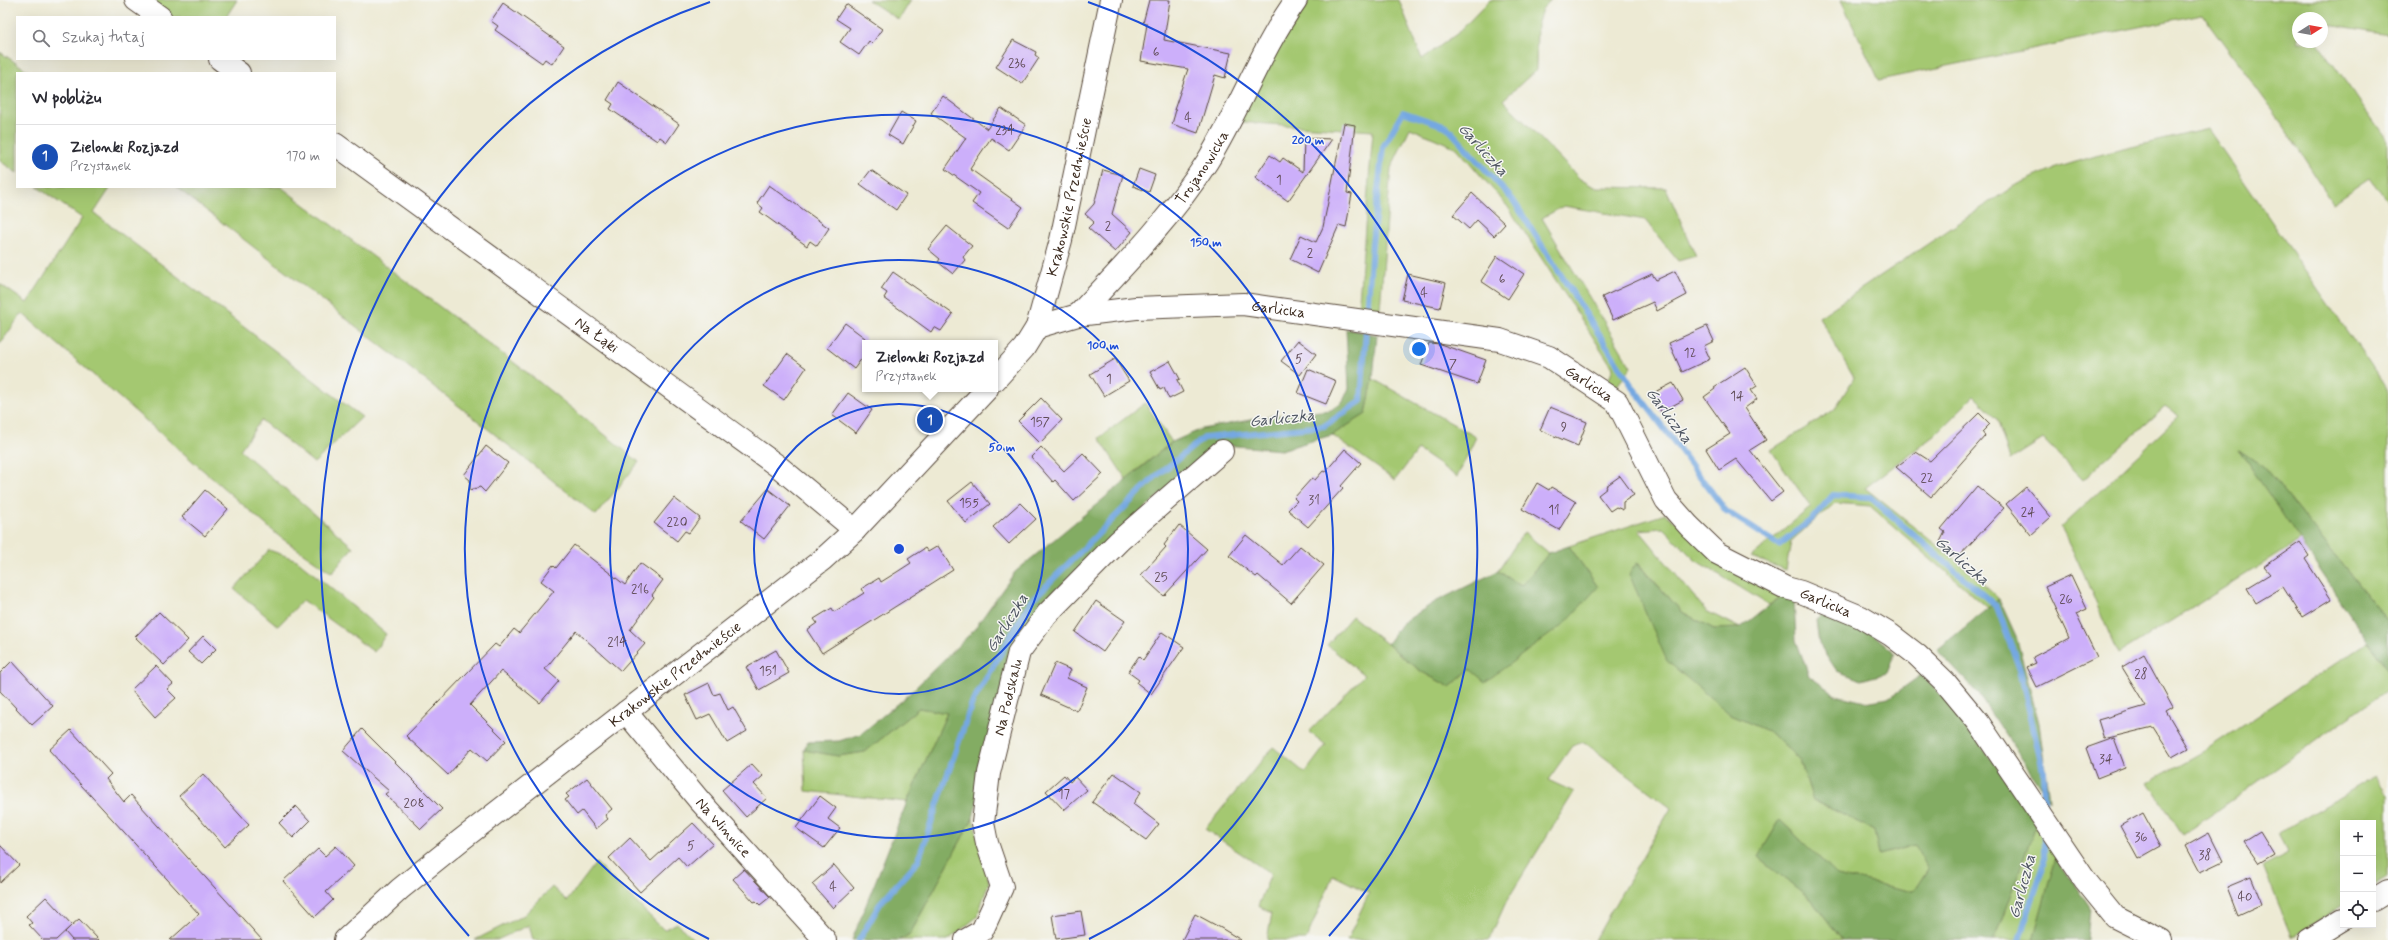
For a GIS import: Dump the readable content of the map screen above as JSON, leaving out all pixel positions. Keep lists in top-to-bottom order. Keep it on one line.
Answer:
{"streets":{"street":["Trojanowicka","Krakowskie Przedmieście","Garlicka","Na Łąki","Na Podskalu","Na Winnice"]},"crossings":[["Trojanowicka","Garlicka"],["Krakowskie Przedmieście","Garlicka"],["Krakowskie Przedmieście","Na Łąki"],["Krakowskie Przedmieście","Na Winnice"]],"water":["Garliczka"],"house_numbers":["6","236","4","234","1","2","2","6","4","12","5","7","1","14","157","9","22","31","155","11","24","220","25","216","26","214","151","28","34","17","208","36","5","38","4","40"],"north":"right","page":{"search":"Szukaj tutaj","heading":"W pobliżu","list":[{"mark":"1","name":"Zielonki Rozjazd","note":"Przystanek","value":"170 m"}],"popup":["Zielonki Rozjazd","Przystanek"],"pins":"1","map_buttons":["+","−"]},"rings":["200 m","150 m","100 m","50 m"]}
